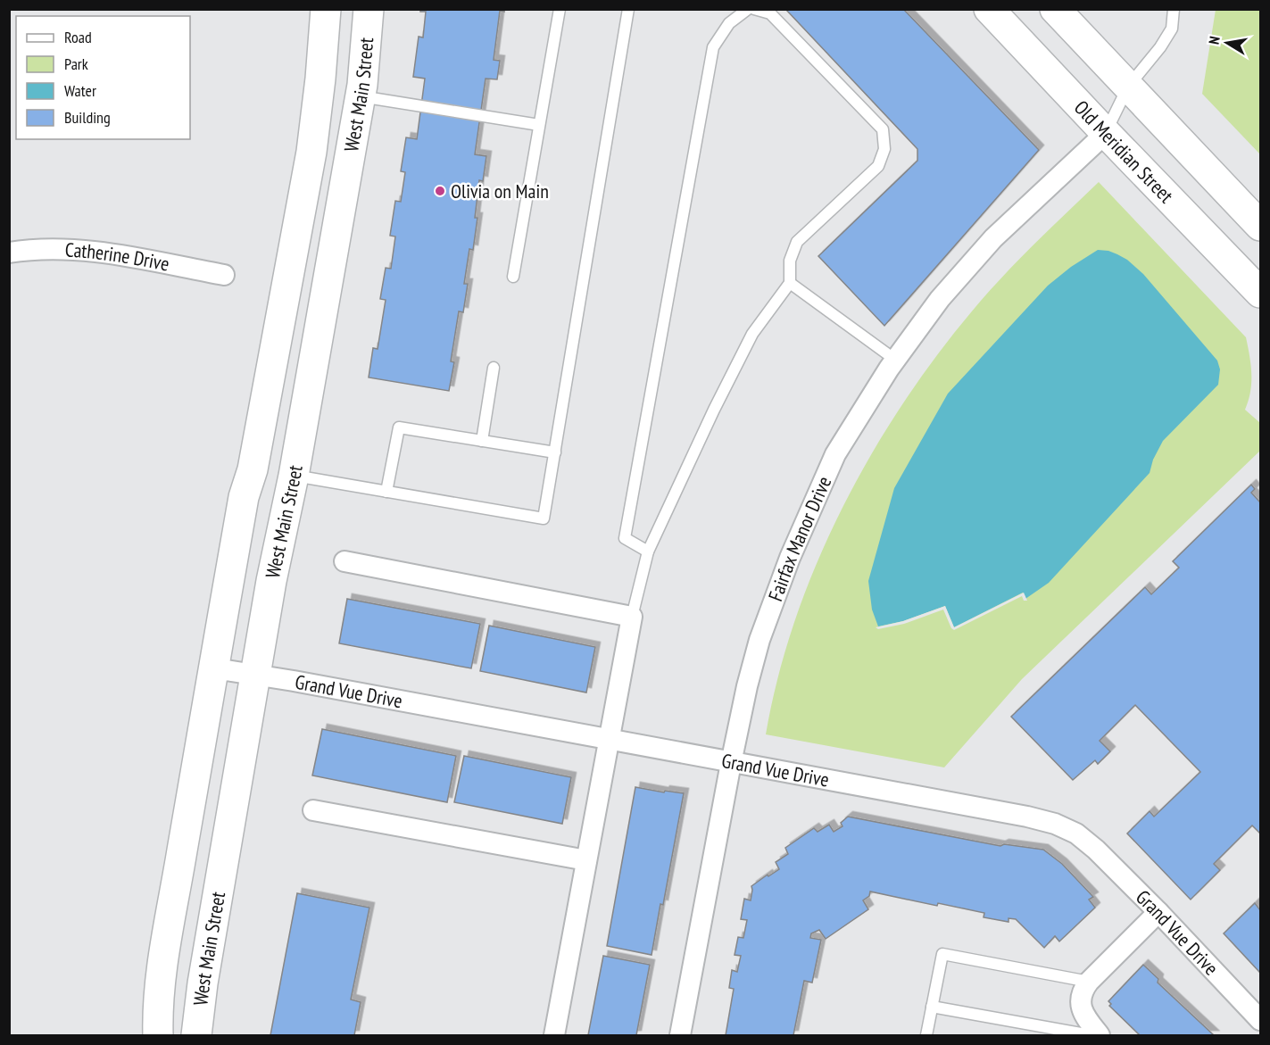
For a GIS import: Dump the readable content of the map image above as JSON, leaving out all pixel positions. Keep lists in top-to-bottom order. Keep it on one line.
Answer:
{"streets":{"main road":["West Main Street","Old Meridian Street"],"street":["Catherine Drive","Fairfax Manor Drive","Grand Vue Drive"]},"crossings":[["West Main Street","Grand Vue Drive"],["Old Meridian Street","Fairfax Manor Drive"],["Fairfax Manor Drive","Grand Vue Drive"]],"places":["Olivia on Main"],"legend":["Road","Park","Water","Building"],"north":"left"}
